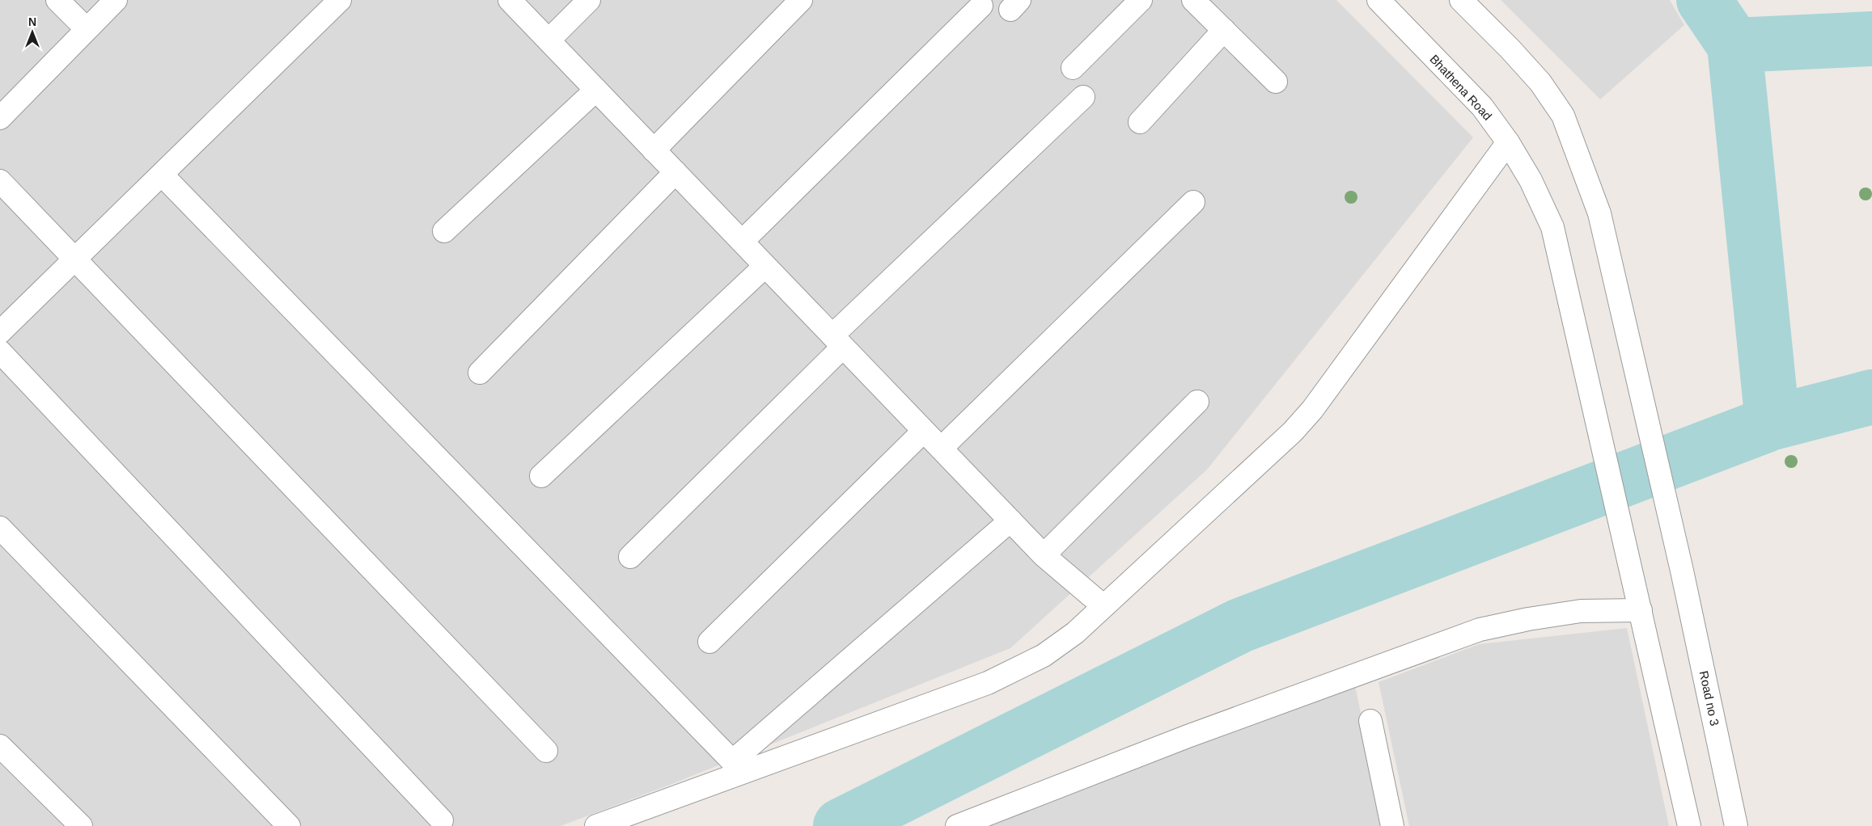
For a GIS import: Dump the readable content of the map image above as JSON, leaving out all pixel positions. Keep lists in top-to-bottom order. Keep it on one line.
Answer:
{"streets":{"street":["Bhathena Road","Road no 3"]},"north":"top"}
